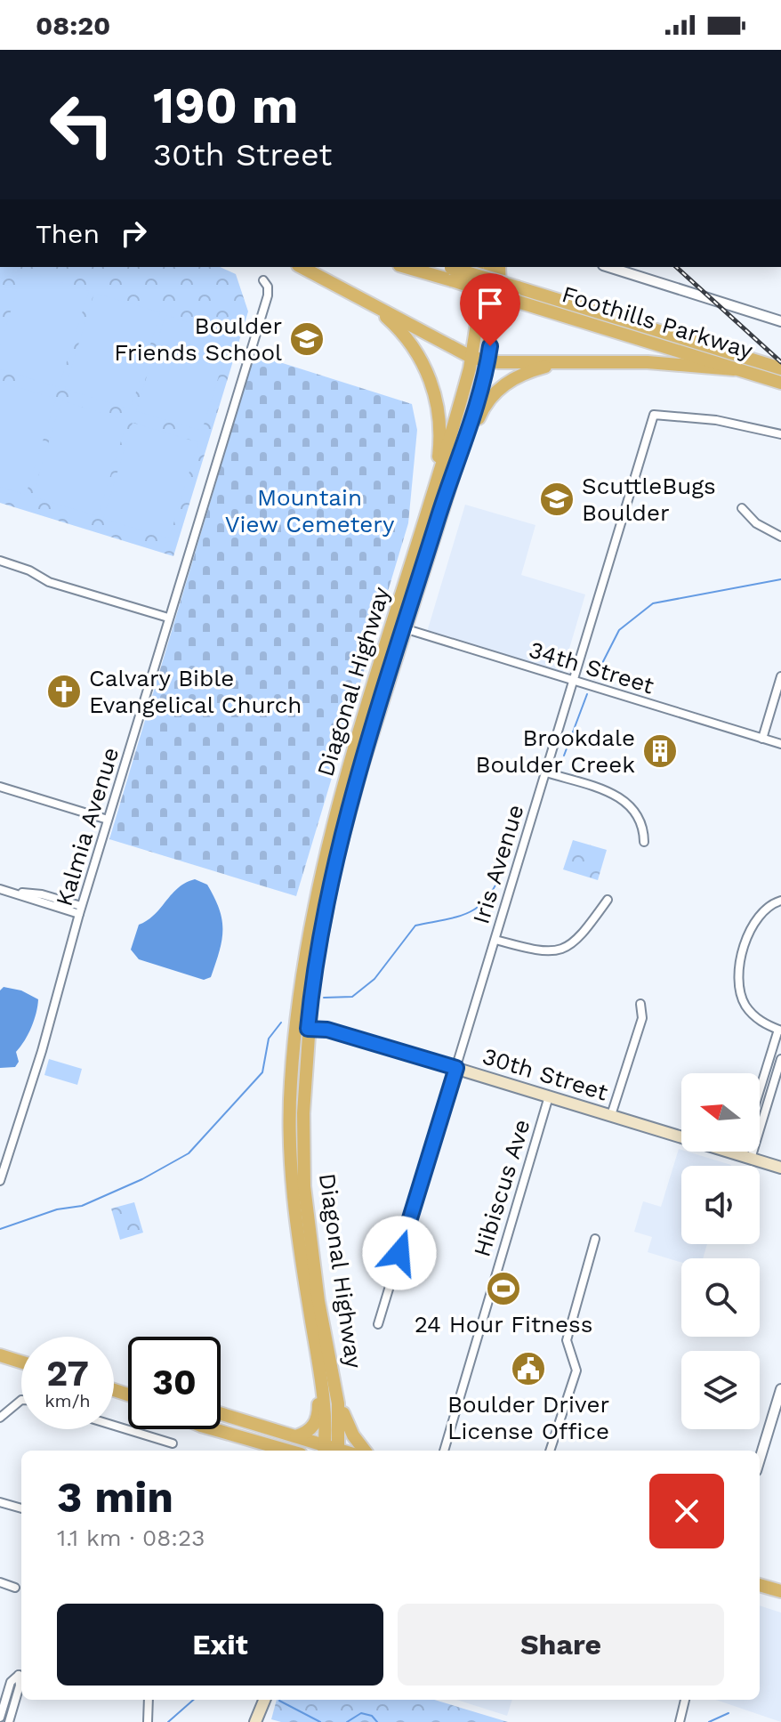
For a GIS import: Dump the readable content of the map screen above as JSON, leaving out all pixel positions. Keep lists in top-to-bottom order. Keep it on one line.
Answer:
{"streets":{"highway":["Foothills Parkway","Diagonal Highway"],"main road":["30th Street"],"street":["34th Street","Kalmia Avenue","Iris Avenue","Hibiscus Ave"]},"crossings":[["34th Street","Diagonal Highway"],["34th Street","Iris Avenue"],["Diagonal Highway","30th Street"],["Iris Avenue","30th Street"],["30th Street","Hibiscus Ave"]],"parks":["Mountain View Cemetery"],"places":{"school or university":["Boulder Friends School","ScuttleBugs Boulder"],"church":["Calvary Bible Evangelical Church"],"building":["Brookdale Boulder Creek"],"sports":["24 Hour Fitness"],"public building":["Boulder Driver License Office"]},"north":"left","page":{"status":"08:20","turn":["190 m","30th Street"],"then":"Then","speed":"27 km/h","limit":"30","heading":["3 min","1.1 km · 08:23"],"buttons":["Exit","Share"]}}
